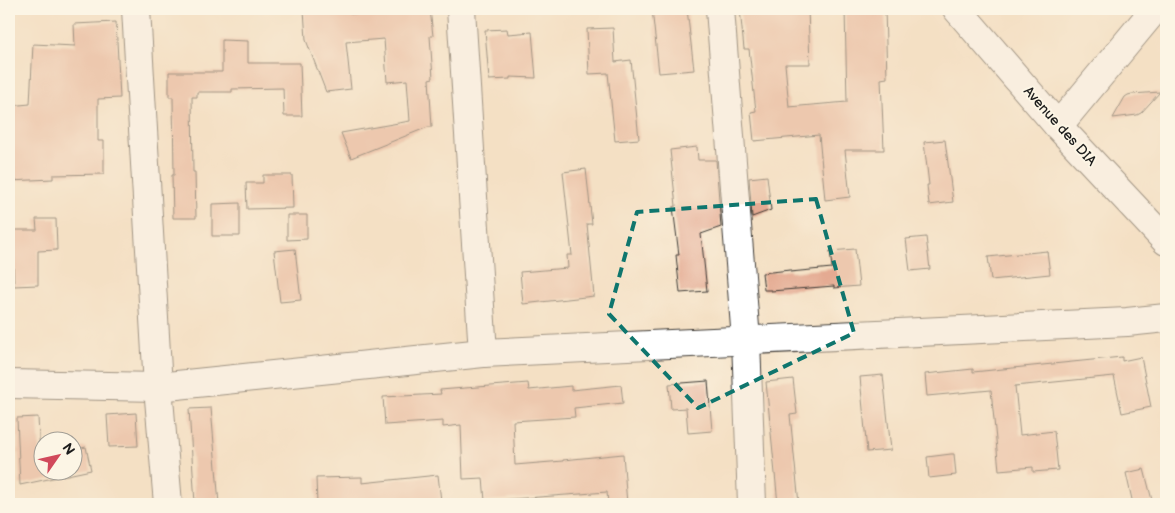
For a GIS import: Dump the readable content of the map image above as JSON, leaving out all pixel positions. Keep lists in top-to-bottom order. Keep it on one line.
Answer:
{"streets":{"street":["Avenue des DIA"]},"north":"top right"}
